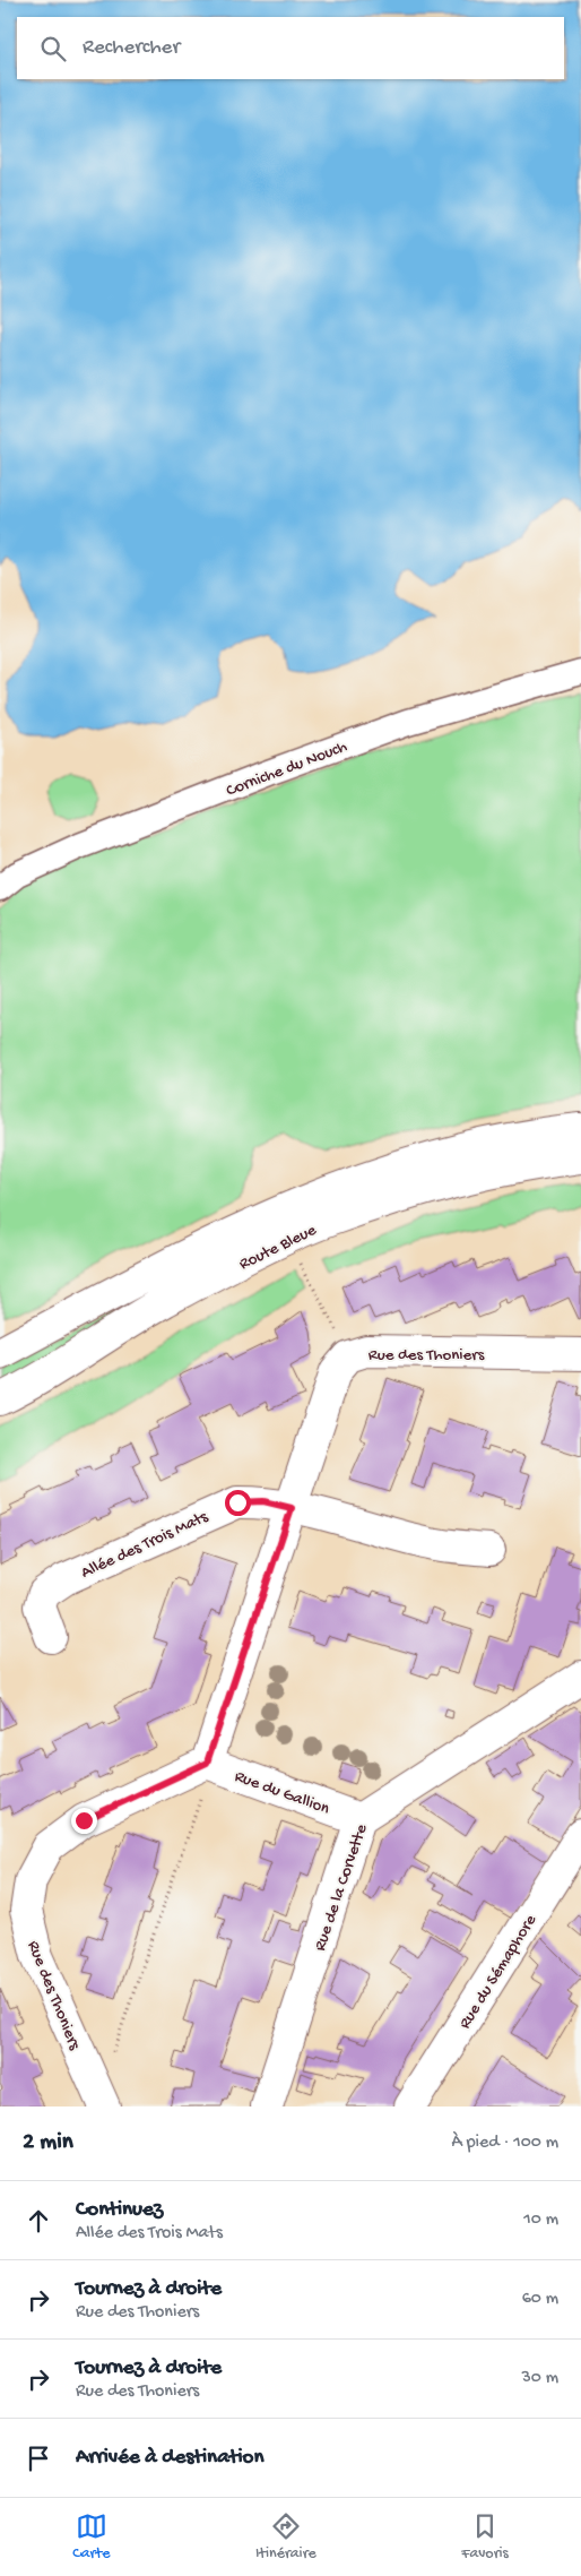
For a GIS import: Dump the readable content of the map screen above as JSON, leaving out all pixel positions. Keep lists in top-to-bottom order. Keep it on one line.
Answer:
{"streets":{"street":["Corniche du Nouch","Route Bleue","Rue des Thoniers","Allée des Trois Mats","Rue du Gallion","Rue de la Corvette","Rue du Sémaphore"]},"crossings":[["Rue des Thoniers","Allée des Trois Mats"],["Rue des Thoniers","Rue du Gallion"],["Rue du Gallion","Rue de la Corvette"]],"page":{"search":"Rechercher","heading":["2 min","À pied · 100 m"],"list":[["Continuez","Allée des Trois Mats","10 m"],["Tournez à droite","Rue des Thoniers","60 m"],["Tournez à droite","Rue des Thoniers","30 m"],"Arrivée à destination"],"nav":["Carte","Itinéraire","Favoris"]}}
